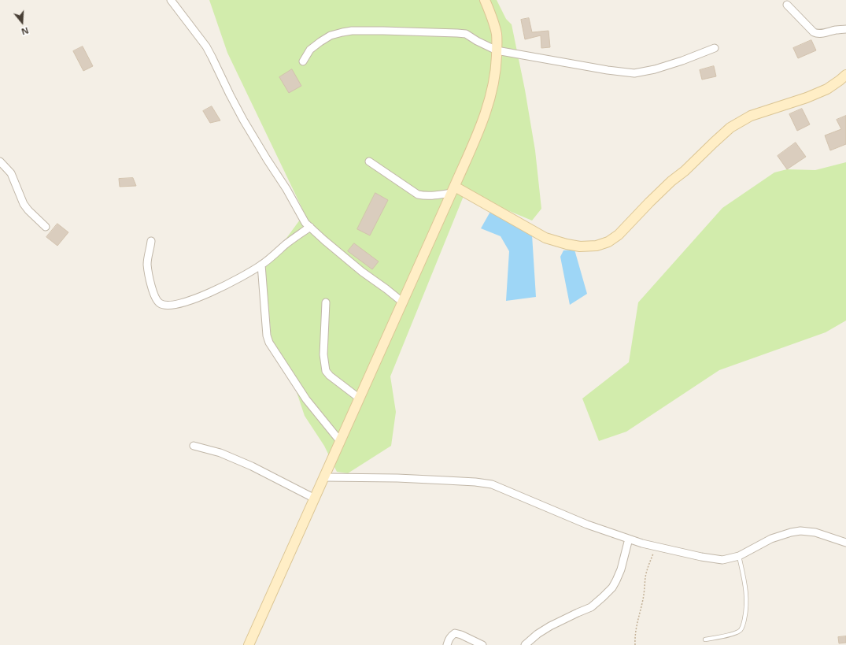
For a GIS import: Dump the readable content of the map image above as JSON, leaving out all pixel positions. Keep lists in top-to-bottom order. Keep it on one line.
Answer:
{"north":"bottom"}
